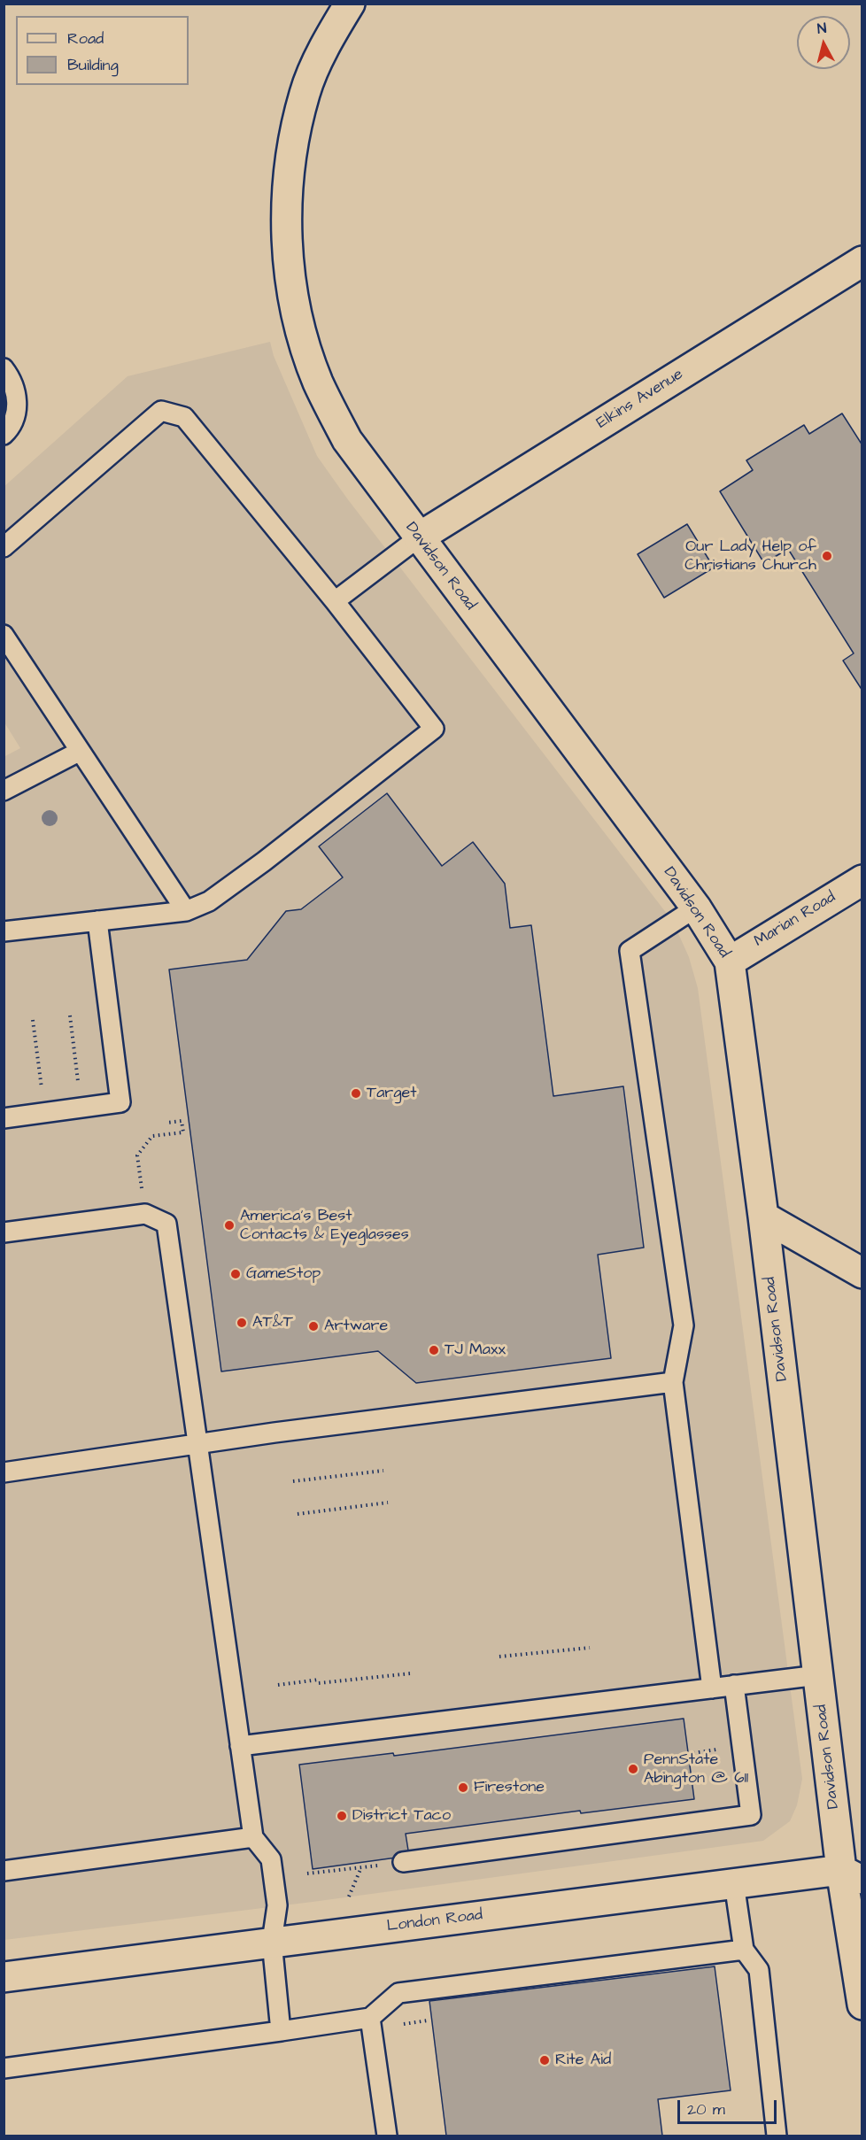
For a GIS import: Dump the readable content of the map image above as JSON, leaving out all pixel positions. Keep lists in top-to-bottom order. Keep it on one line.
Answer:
{"streets":{"street":["Elkins Avenue","Davidson Road","Marian Road","London Road"]},"crossings":[["Elkins Avenue","Davidson Road"],["Davidson Road","Marian Road"],["Davidson Road","London Road"]],"places":["Our Lady Help of Christians Church","Target","America's Best Contacts & Eyeglasses","GameStop","AT&T","Artware","TJ Maxx","PennState Abington @ 611","Firestone","District Taco","Rite Aid"],"legend":["Road","Building"],"scale_bar":"20 m","north":"top"}
